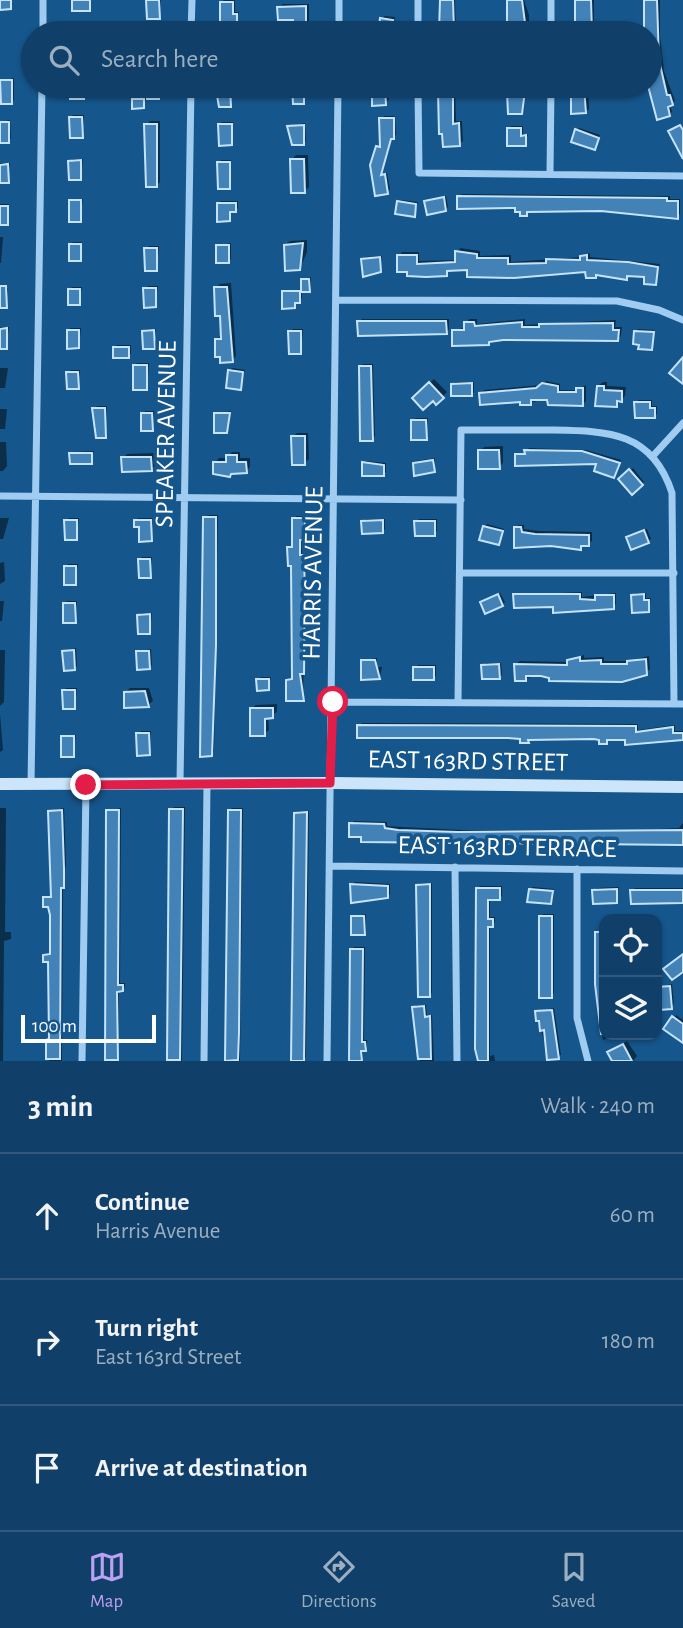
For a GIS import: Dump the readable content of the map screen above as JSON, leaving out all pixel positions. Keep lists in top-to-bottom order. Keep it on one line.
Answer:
{"streets":{"street":["SPEAKER AVENUE","HARRIS AVENUE","EAST 163RD STREET","EAST 163RD TERRACE"]},"crossings":[["SPEAKER AVENUE","EAST 163RD STREET"],["HARRIS AVENUE","EAST 163RD STREET"],["HARRIS AVENUE","EAST 163RD TERRACE"]],"scale_bar":"100 m","page":{"search":"Search here","scale":"100 m","heading":["3 min","Walk · 240 m"],"list":[["Continue","Harris Avenue","60 m"],["Turn right","East 163rd Street","180 m"],"Arrive at destination"],"nav":["Map","Directions","Saved"]}}
